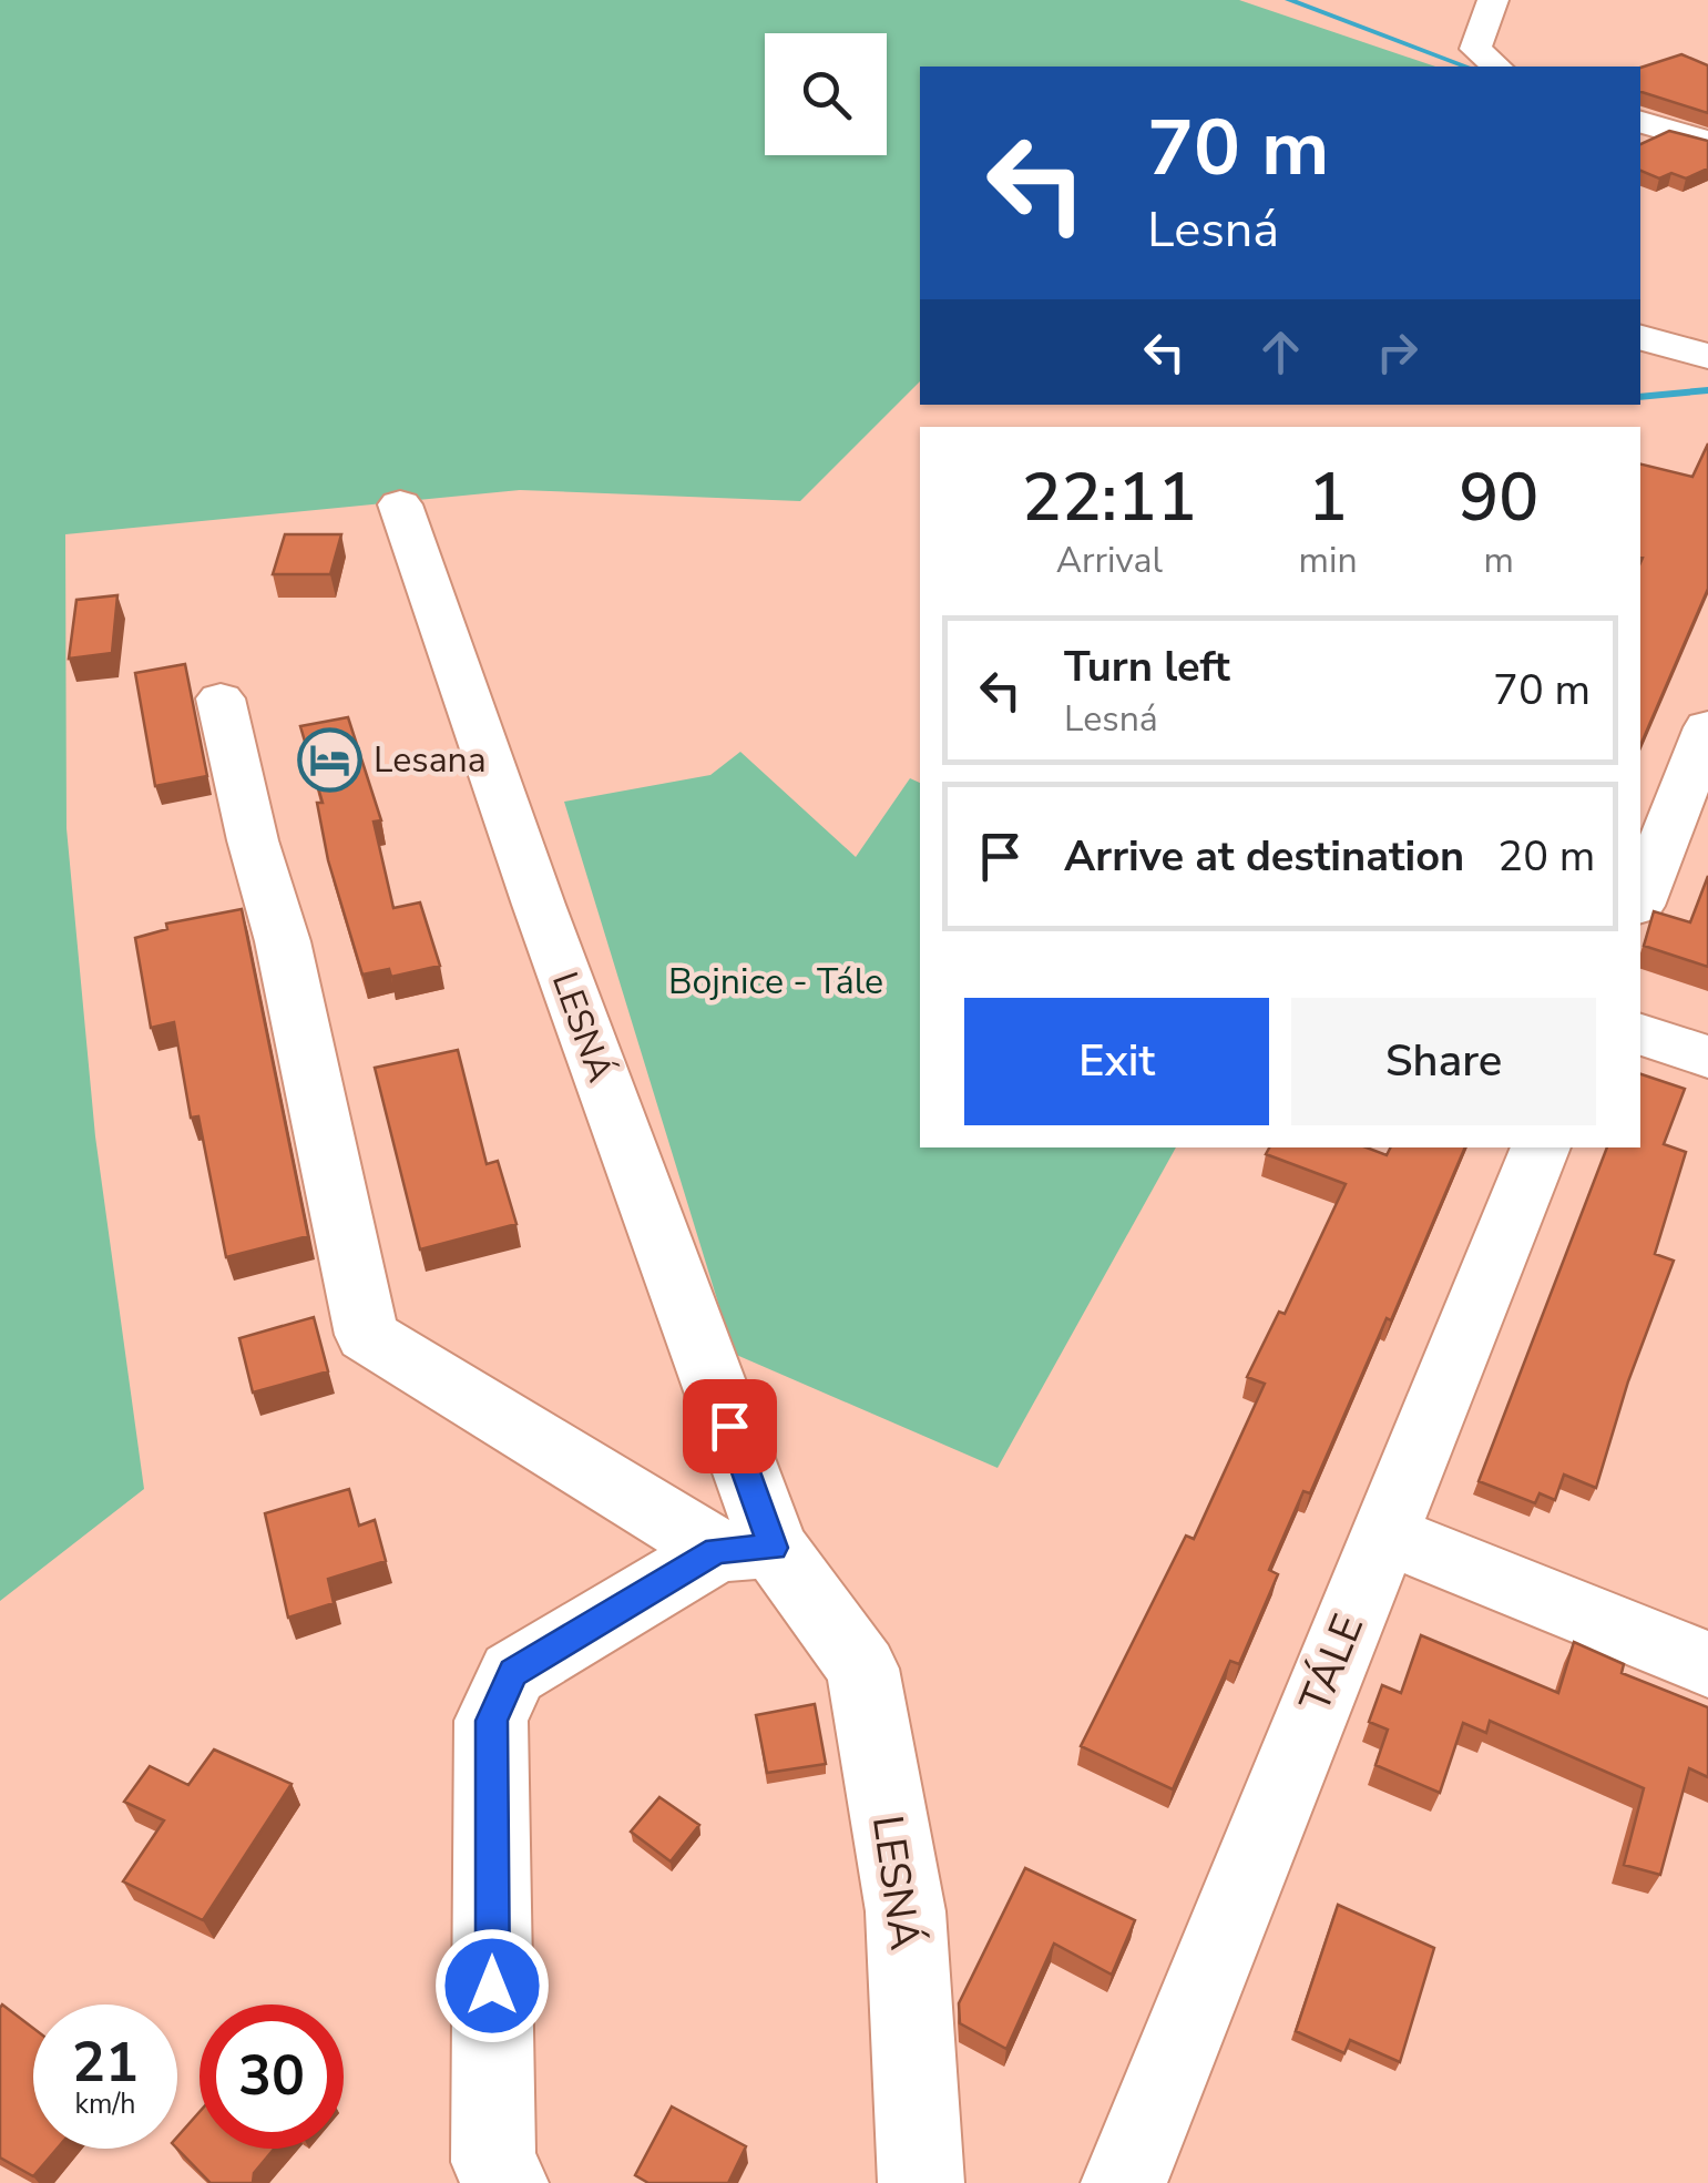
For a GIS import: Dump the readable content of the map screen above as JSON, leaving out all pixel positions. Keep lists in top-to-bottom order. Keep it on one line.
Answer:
{"streets":{"street":["LESNÁ","TÁLE"]},"parks":["Bojnice - Tále"],"places":{"hotel":["Lesana"]},"page":{"turn":["70 m","Lesná"],"eta":["22:11","Arrival","1","min","90","m"],"list":[{"name":"Turn left","note":"Lesná","value":"70 m"},{"name":"Arrive at destination","value":"20 m"}],"buttons":["Exit","Share"],"speed":"21 km/h","limit":"30"}}
